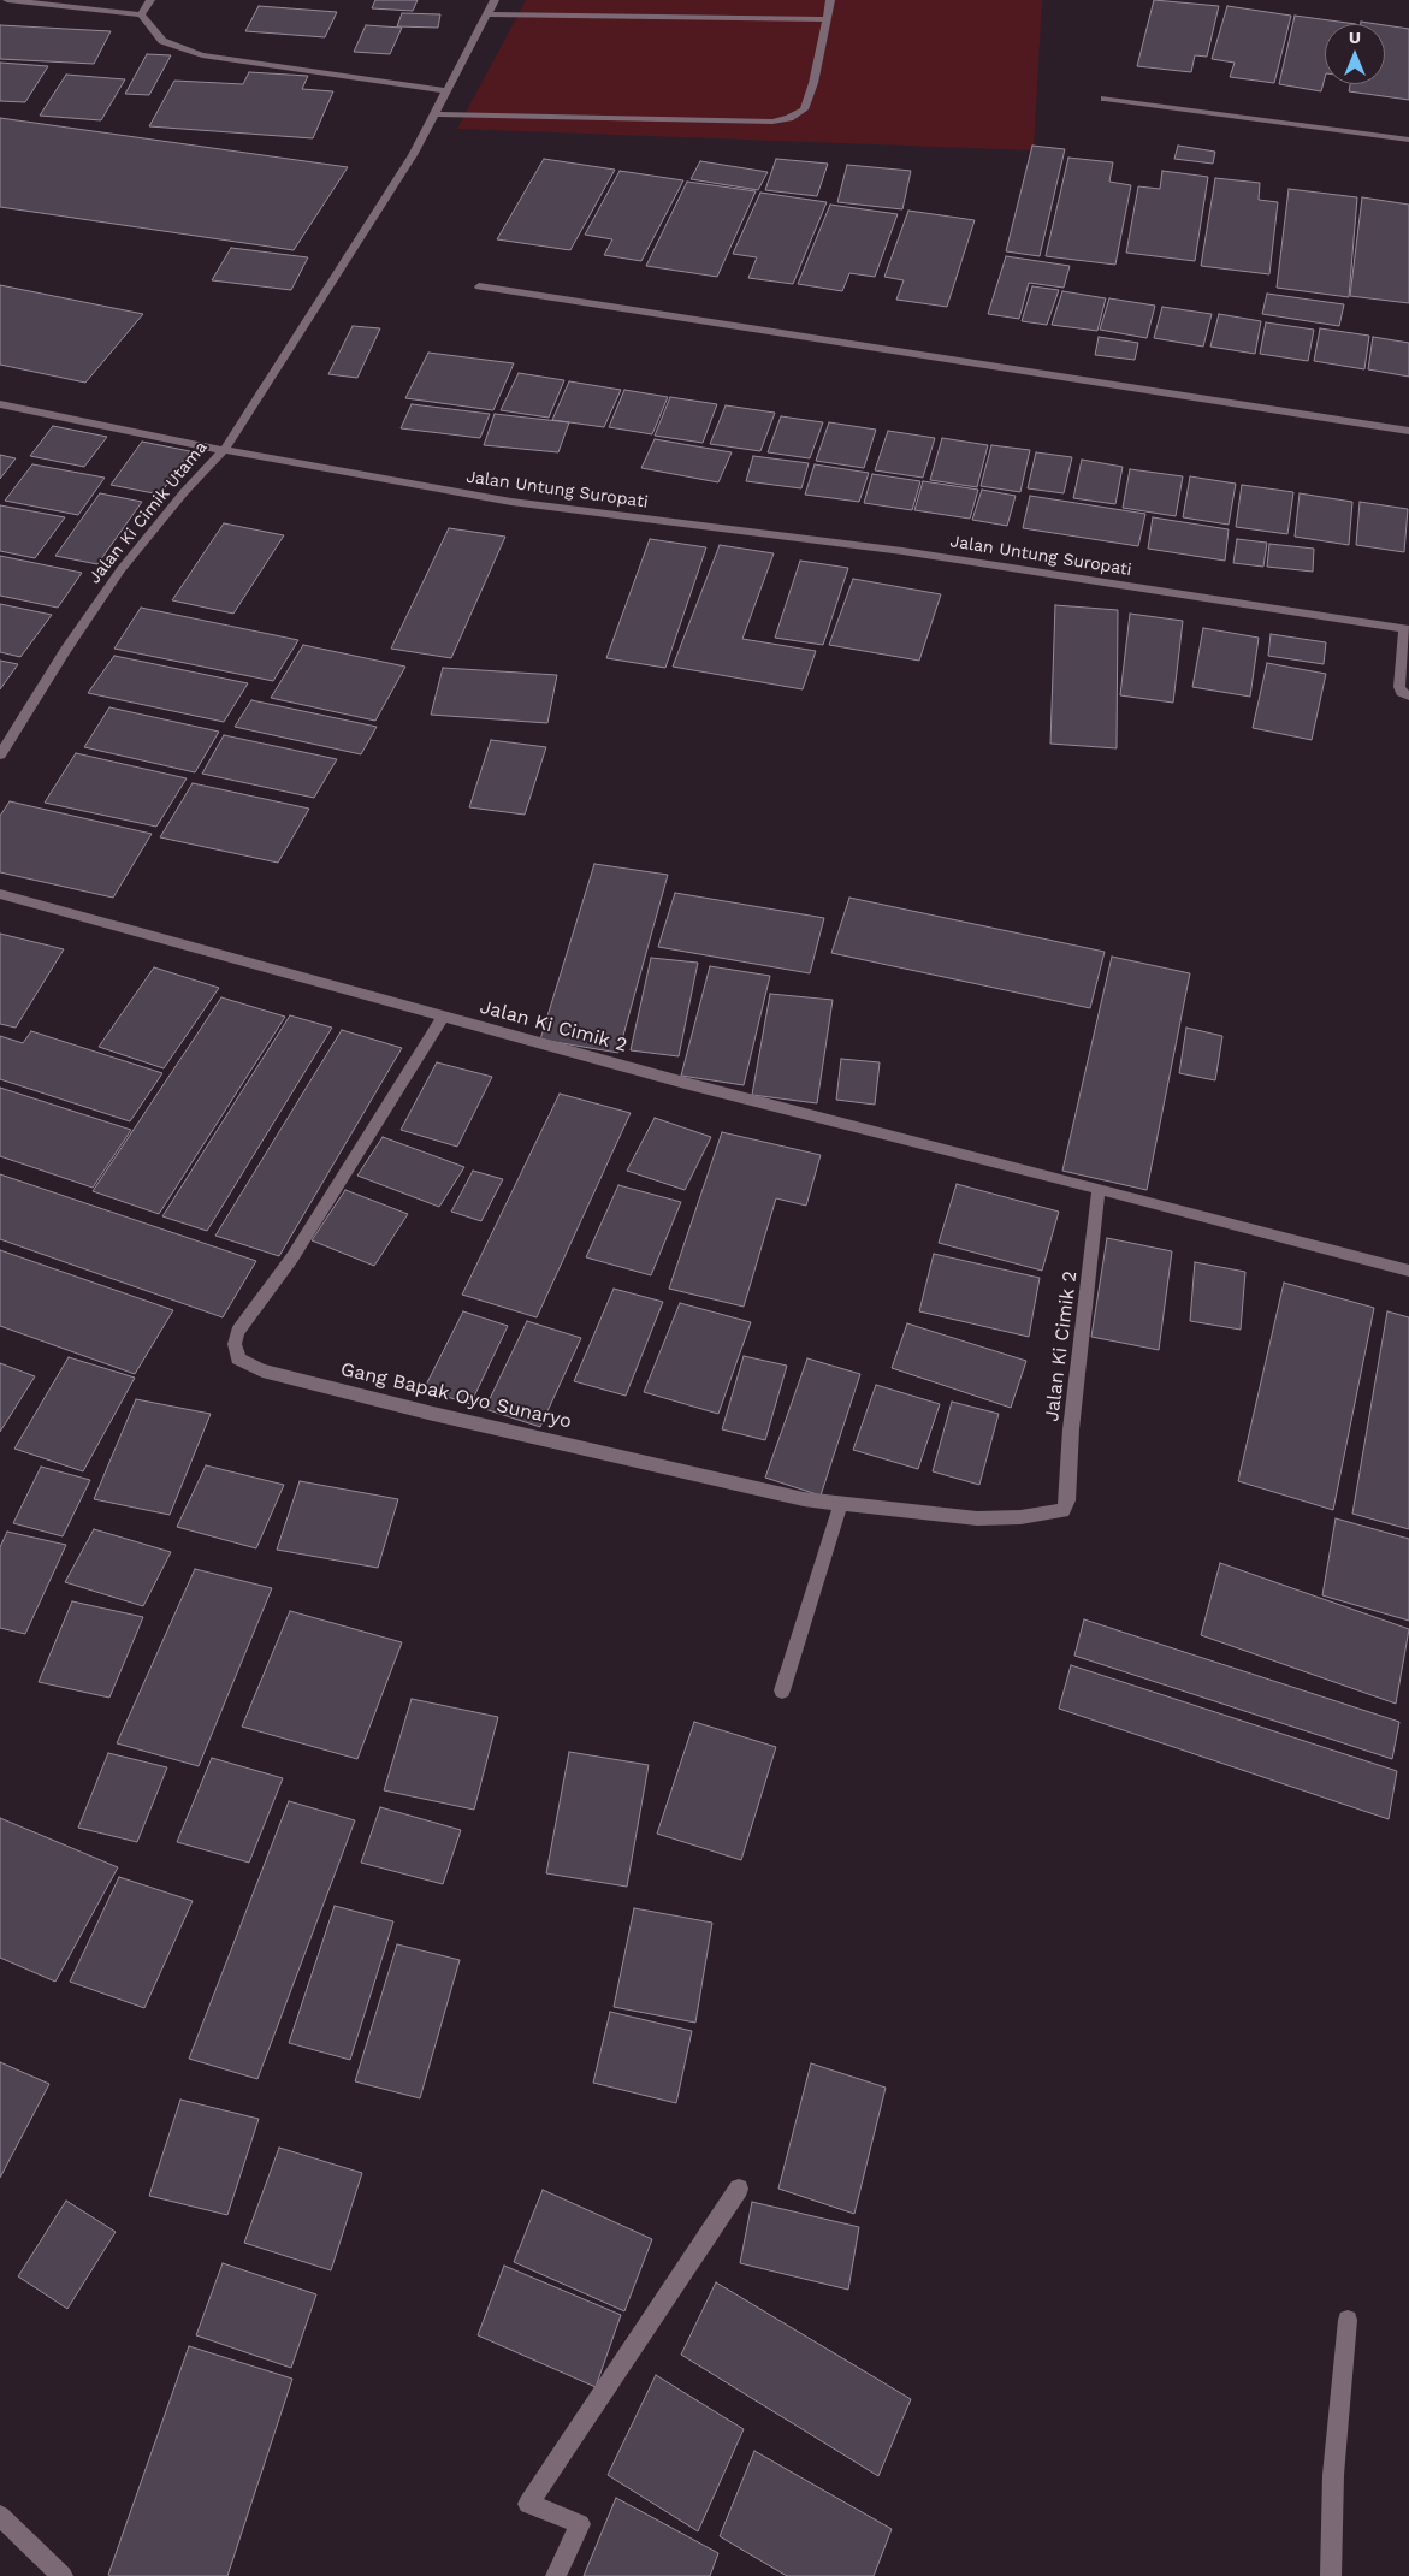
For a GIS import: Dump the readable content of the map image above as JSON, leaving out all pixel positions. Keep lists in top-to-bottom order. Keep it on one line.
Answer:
{"streets":{"street":["Jalan Untung Suropati","Jalan Ki Cimik Utama","Jalan Ki Cimik 2","Gang Bapak Oyo Sunaryo"]},"crossings":[["Jalan Untung Suropati","Jalan Ki Cimik Utama"],["Jalan Ki Cimik 2","Gang Bapak Oyo Sunaryo"]],"north":"top"}
